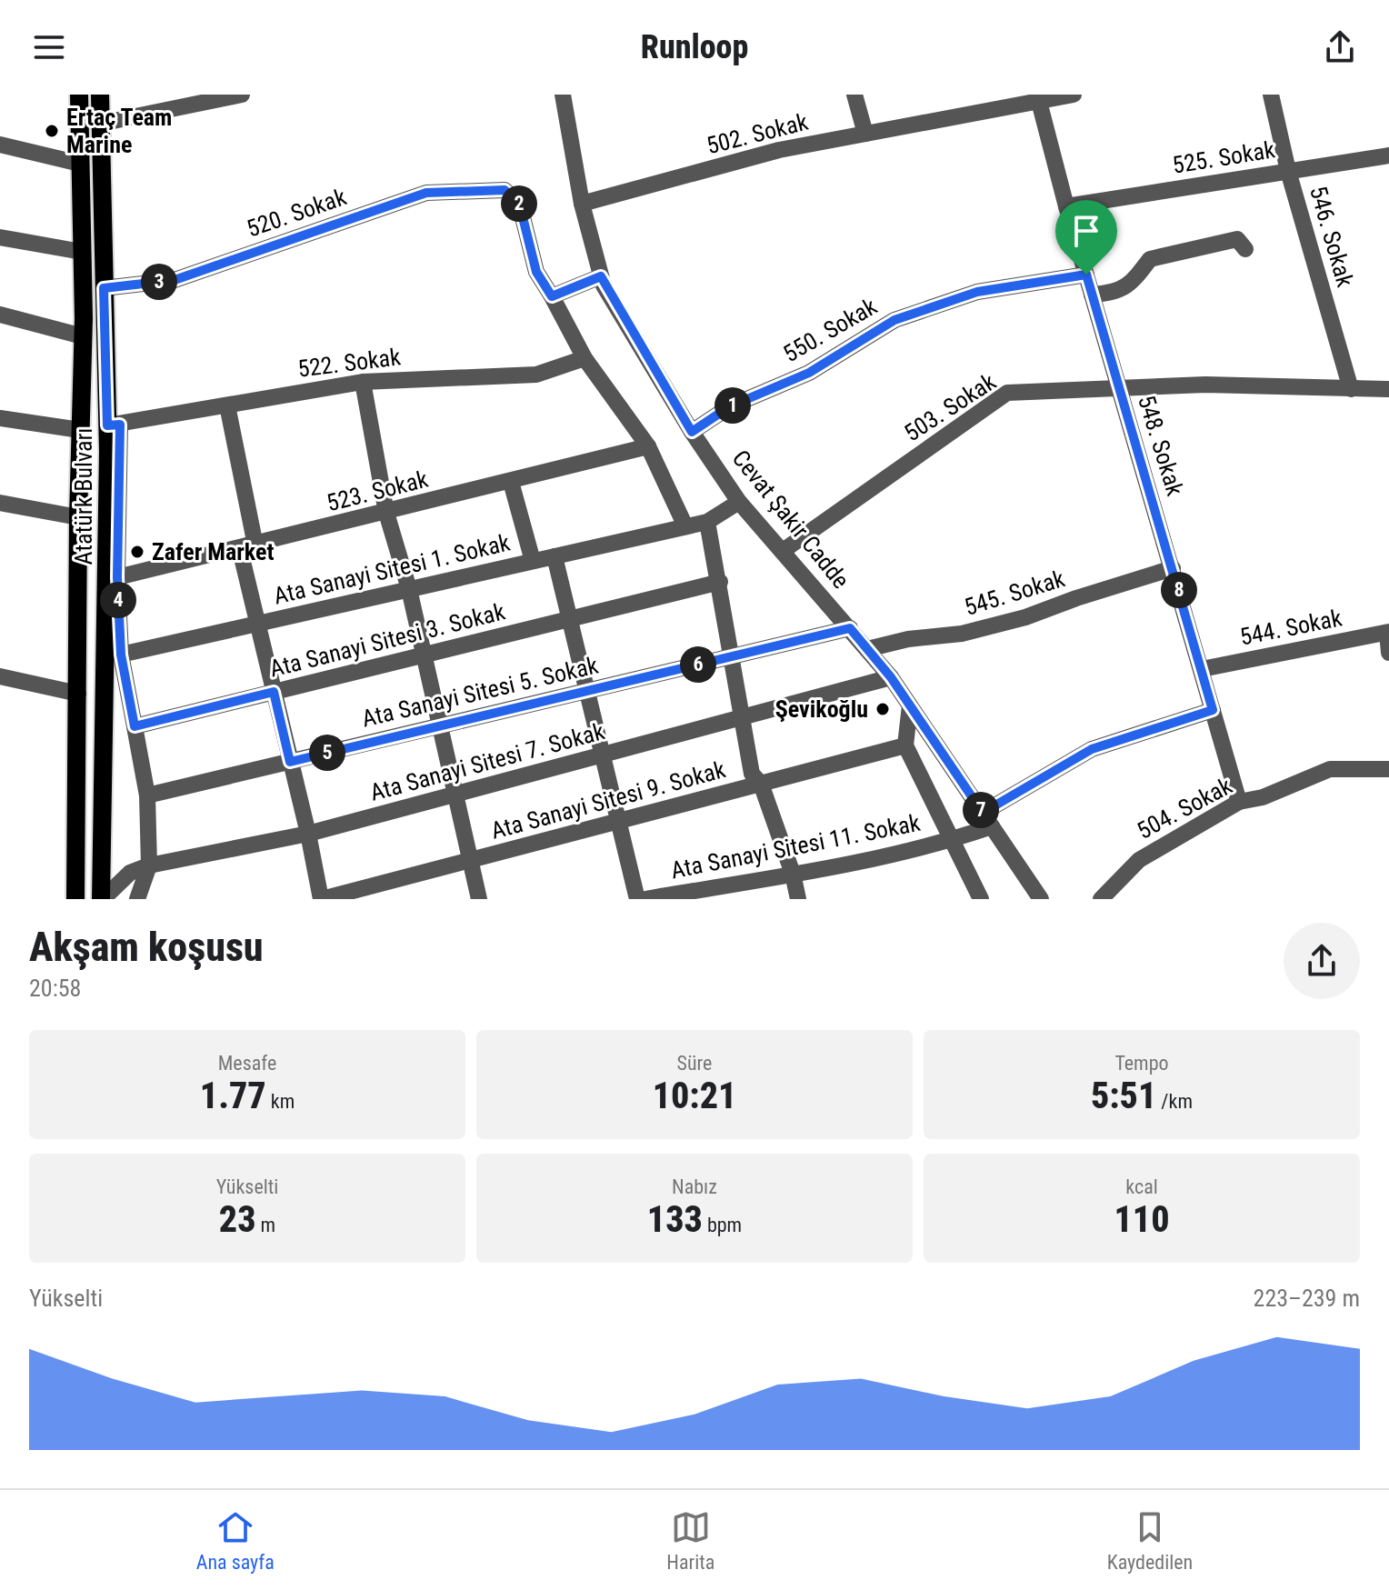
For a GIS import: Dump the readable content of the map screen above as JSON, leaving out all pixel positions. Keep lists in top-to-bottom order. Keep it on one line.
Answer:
{"streets":{"main road":["Atatürk Bulvarı"],"street":["502. Sokak","525. Sokak","520. Sokak","546. Sokak","550. Sokak","522. Sokak","503. Sokak","548. Sokak","523. Sokak","Cevat Şakir Cadde","Ata Sanayi Sitesi 1. Sokak","545. Sokak","544. Sokak","Ata Sanayi Sitesi 3. Sokak","Ata Sanayi Sitesi 5. Sokak","Ata Sanayi Sitesi 7. Sokak","Ata Sanayi Sitesi 9. Sokak","504. Sokak","Ata Sanayi Sitesi 11. Sokak"]},"crossings":[["502. Sokak","548. Sokak"],["502. Sokak","Cevat Şakir Cadde"],["525. Sokak","546. Sokak"],["525. Sokak","548. Sokak"],["520. Sokak","Atatürk Bulvarı"],["546. Sokak","503. Sokak"],["550. Sokak","548. Sokak"],["550. Sokak","Cevat Şakir Cadde"],["522. Sokak","Atatürk Bulvarı"],["503. Sokak","548. Sokak"],["503. Sokak","Cevat Şakir Cadde"],["548. Sokak","545. Sokak"],["548. Sokak","544. Sokak"],["548. Sokak","504. Sokak"],["548. Sokak","Ata Sanayi Sitesi 11. Sokak"],["523. Sokak","Atatürk Bulvarı"],["Atatürk Bulvarı","Ata Sanayi Sitesi 7. Sokak"],["Cevat Şakir Cadde","Ata Sanayi Sitesi 1. Sokak"],["Cevat Şakir Cadde","545. Sokak"],["Cevat Şakir Cadde","Ata Sanayi Sitesi 5. Sokak"],["Cevat Şakir Cadde","Ata Sanayi Sitesi 7. Sokak"],["Cevat Şakir Cadde","Ata Sanayi Sitesi 11. Sokak"]],"places":["Ertaç Team Marine","Zafer Market","Şevikoğlu"],"page":{"header":"Runloop","pins":["2","3","1","8","4","6","5","7"],"heading":["Akşam koşusu","20:58"],"stats":[["Mesafe","1.77 km"],["Süre","10:21"],["Tempo","5:51 /km"],["Yükselti","23 m"],["Nabız","133 bpm"],["kcal","110"]],"chart":["Yükselti","223–239 m"],"tabs":["Ana sayfa","Harita","Kaydedilen"]}}
